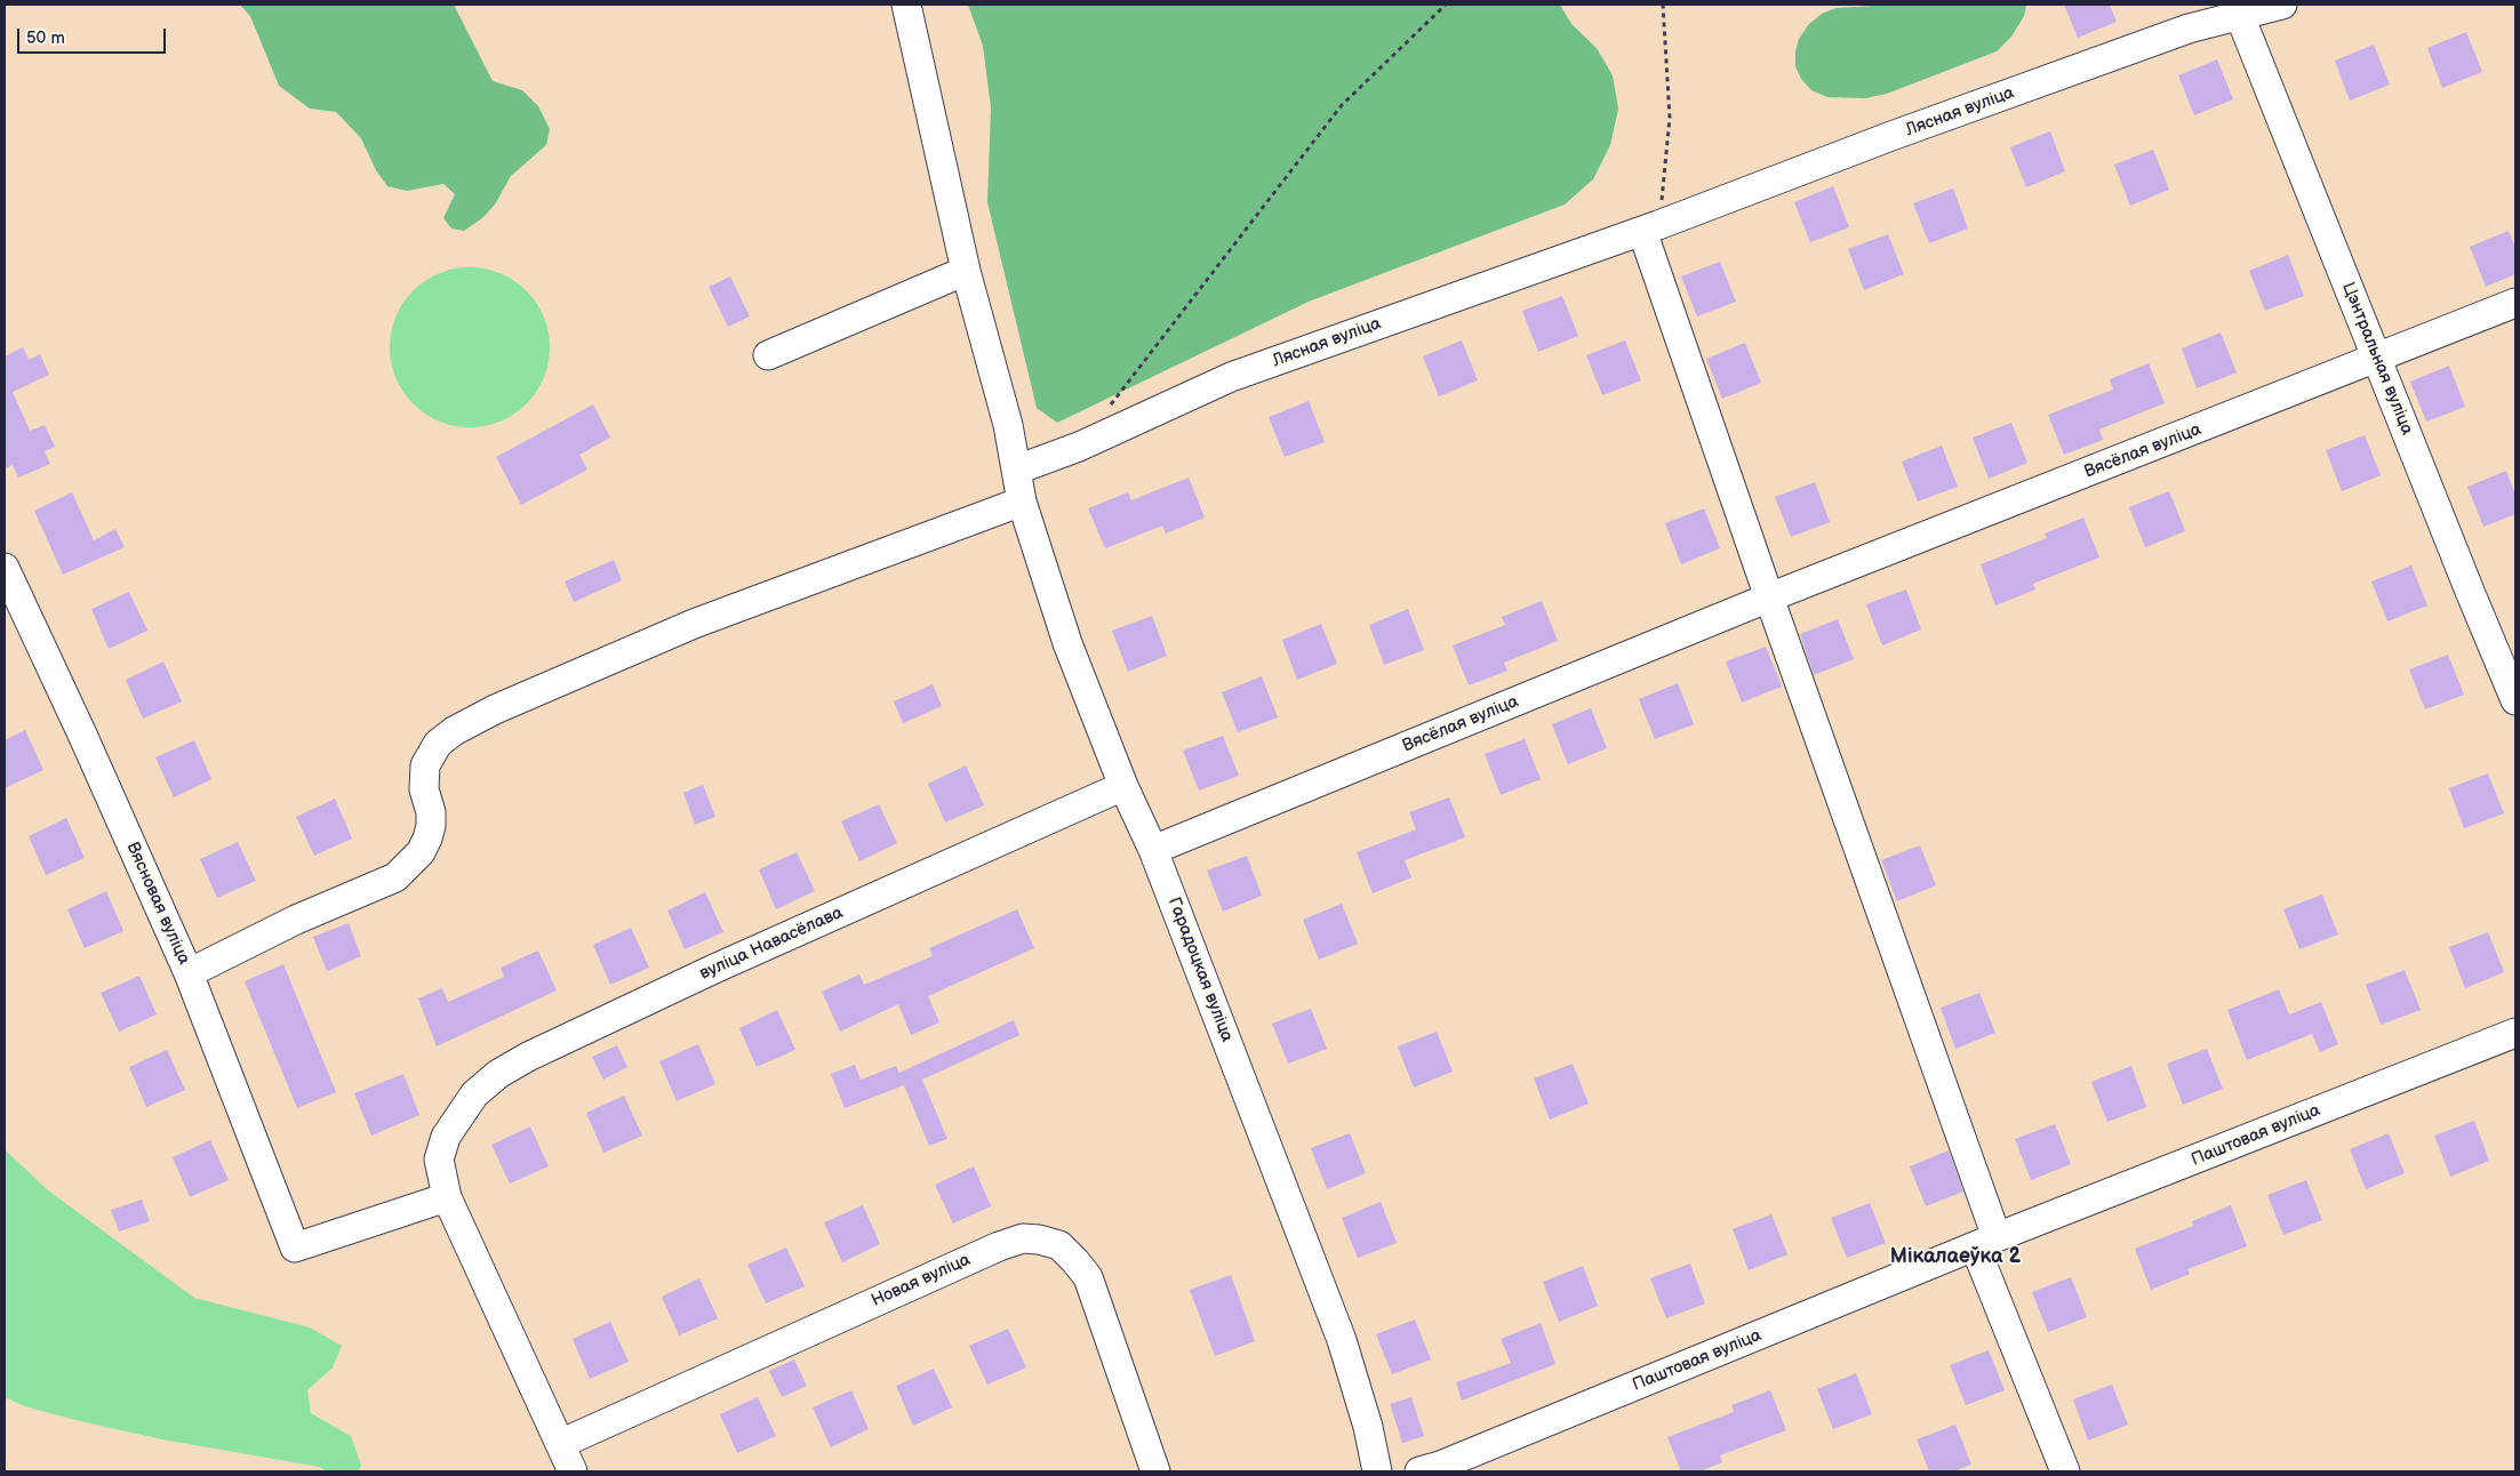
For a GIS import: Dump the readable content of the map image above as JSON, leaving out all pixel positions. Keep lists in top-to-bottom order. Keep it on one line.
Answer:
{"streets":{"street":["Лясная вуліца","Цэнтральная вуліца","Вясёлая вуліца","Вясновая вуліца","вуліца Навасёлава","Гарадоцкая вуліца","Паштовая вуліца","Новая вуліца"]},"crossings":[["Лясная вуліца","Цэнтральная вуліца"],["Лясная вуліца","Гарадоцкая вуліца"],["Цэнтральная вуліца","Вясёлая вуліца"],["Вясёлая вуліца","Гарадоцкая вуліца"],["Вясновая вуліца","вуліца Навасёлава"],["вуліца Навасёлава","Гарадоцкая вуліца"]],"districts":["Мікалаеўка 2"],"scale_bar":"50 m"}
